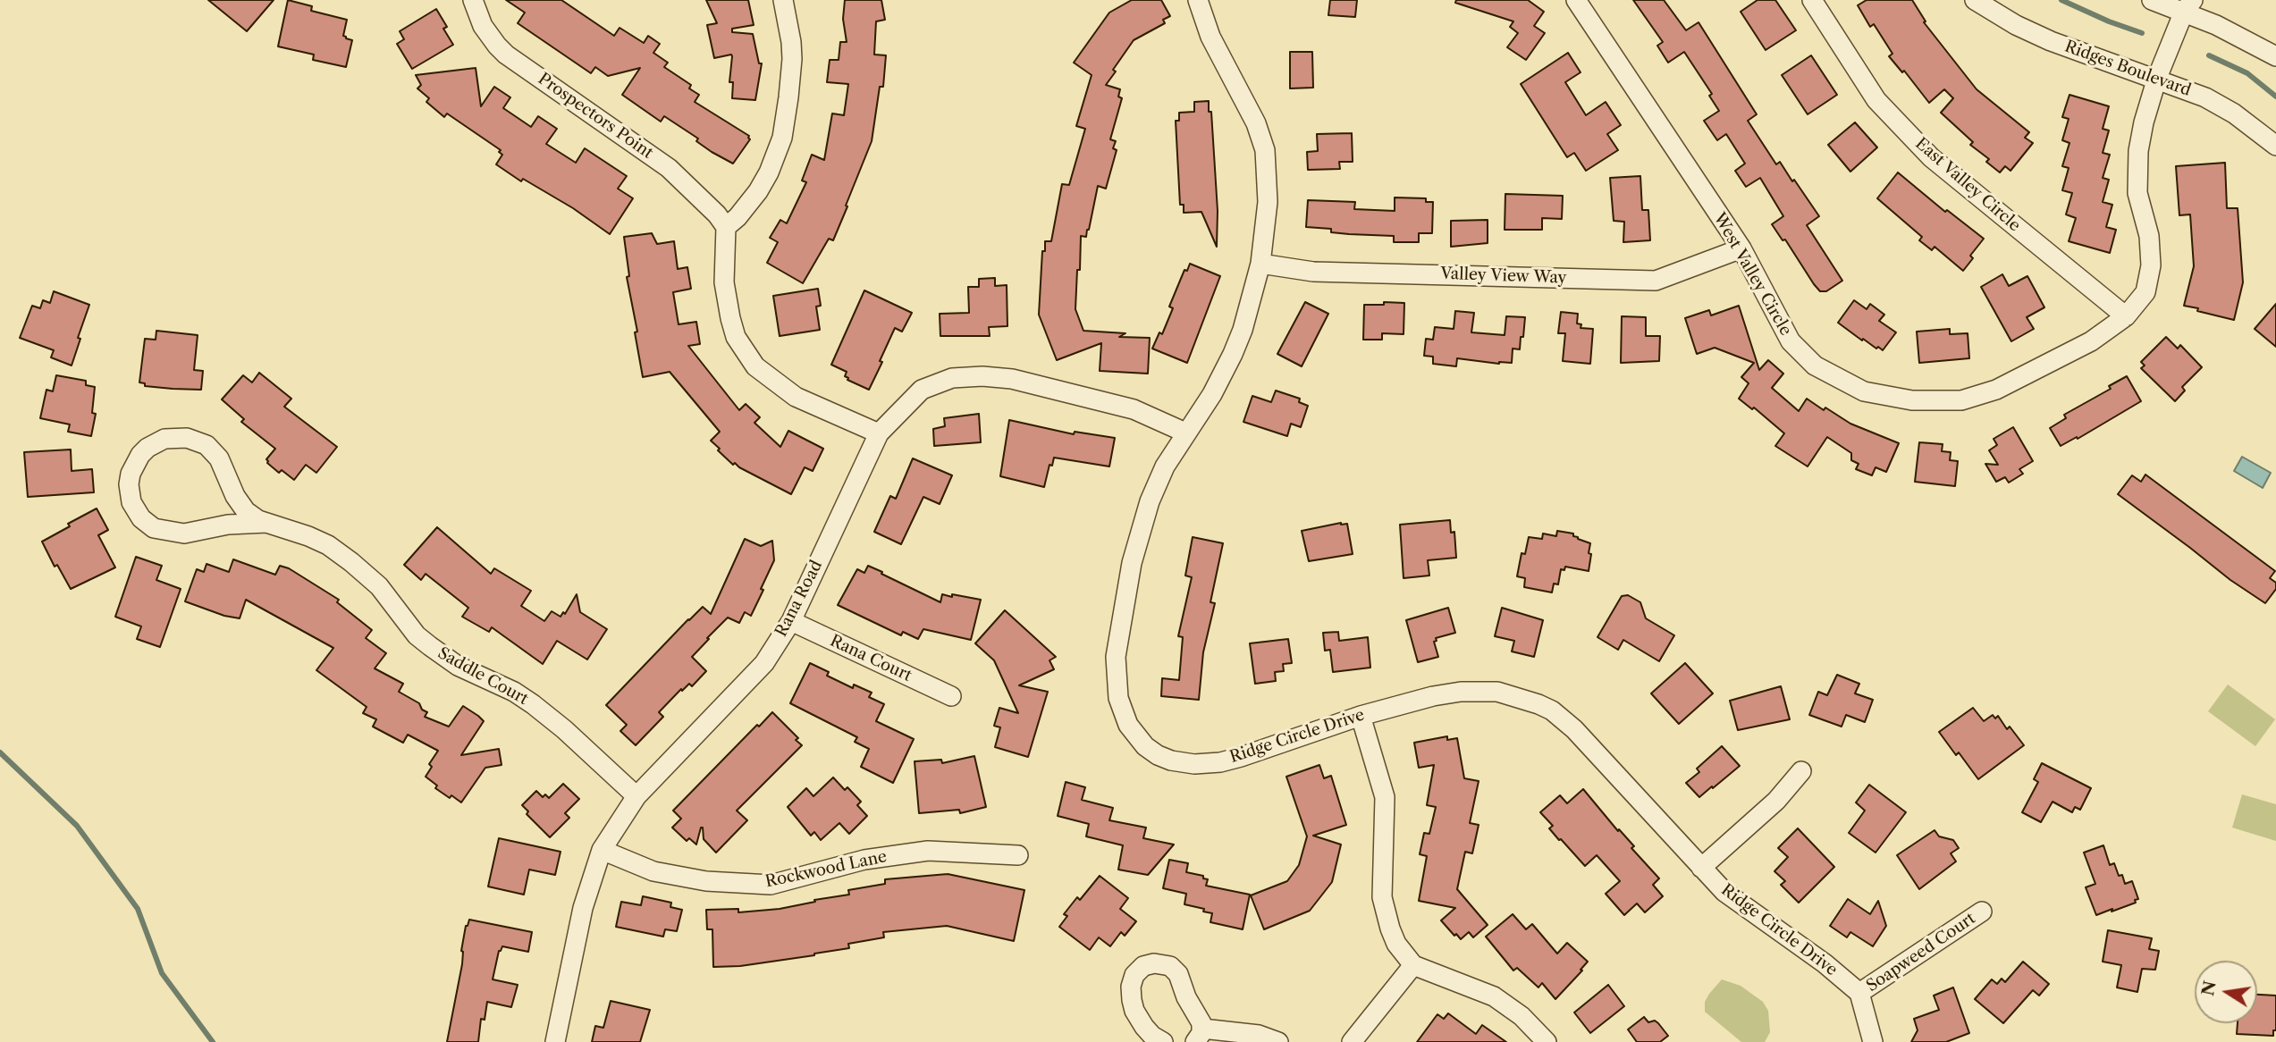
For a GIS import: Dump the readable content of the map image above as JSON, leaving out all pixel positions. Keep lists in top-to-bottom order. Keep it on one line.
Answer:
{"streets":{"street":["Ridges Boulevard","Prospectors Point","East Valley Circle","West Valley Circle","Valley View Way","Rana Road","Rana Court","Saddle Court","Ridge Circle Drive","Rockwood Lane","Soapweed Court"]},"crossings":[["Ridges Boulevard","West Valley Circle"],["East Valley Circle","West Valley Circle"],["West Valley Circle","Valley View Way"],["Valley View Way","Ridge Circle Drive"],["Rana Road","Rana Court"],["Rana Road","Saddle Court"],["Rana Road","Ridge Circle Drive"],["Rana Road","Rockwood Lane"],["Ridge Circle Drive","Soapweed Court"]],"north":"left"}
